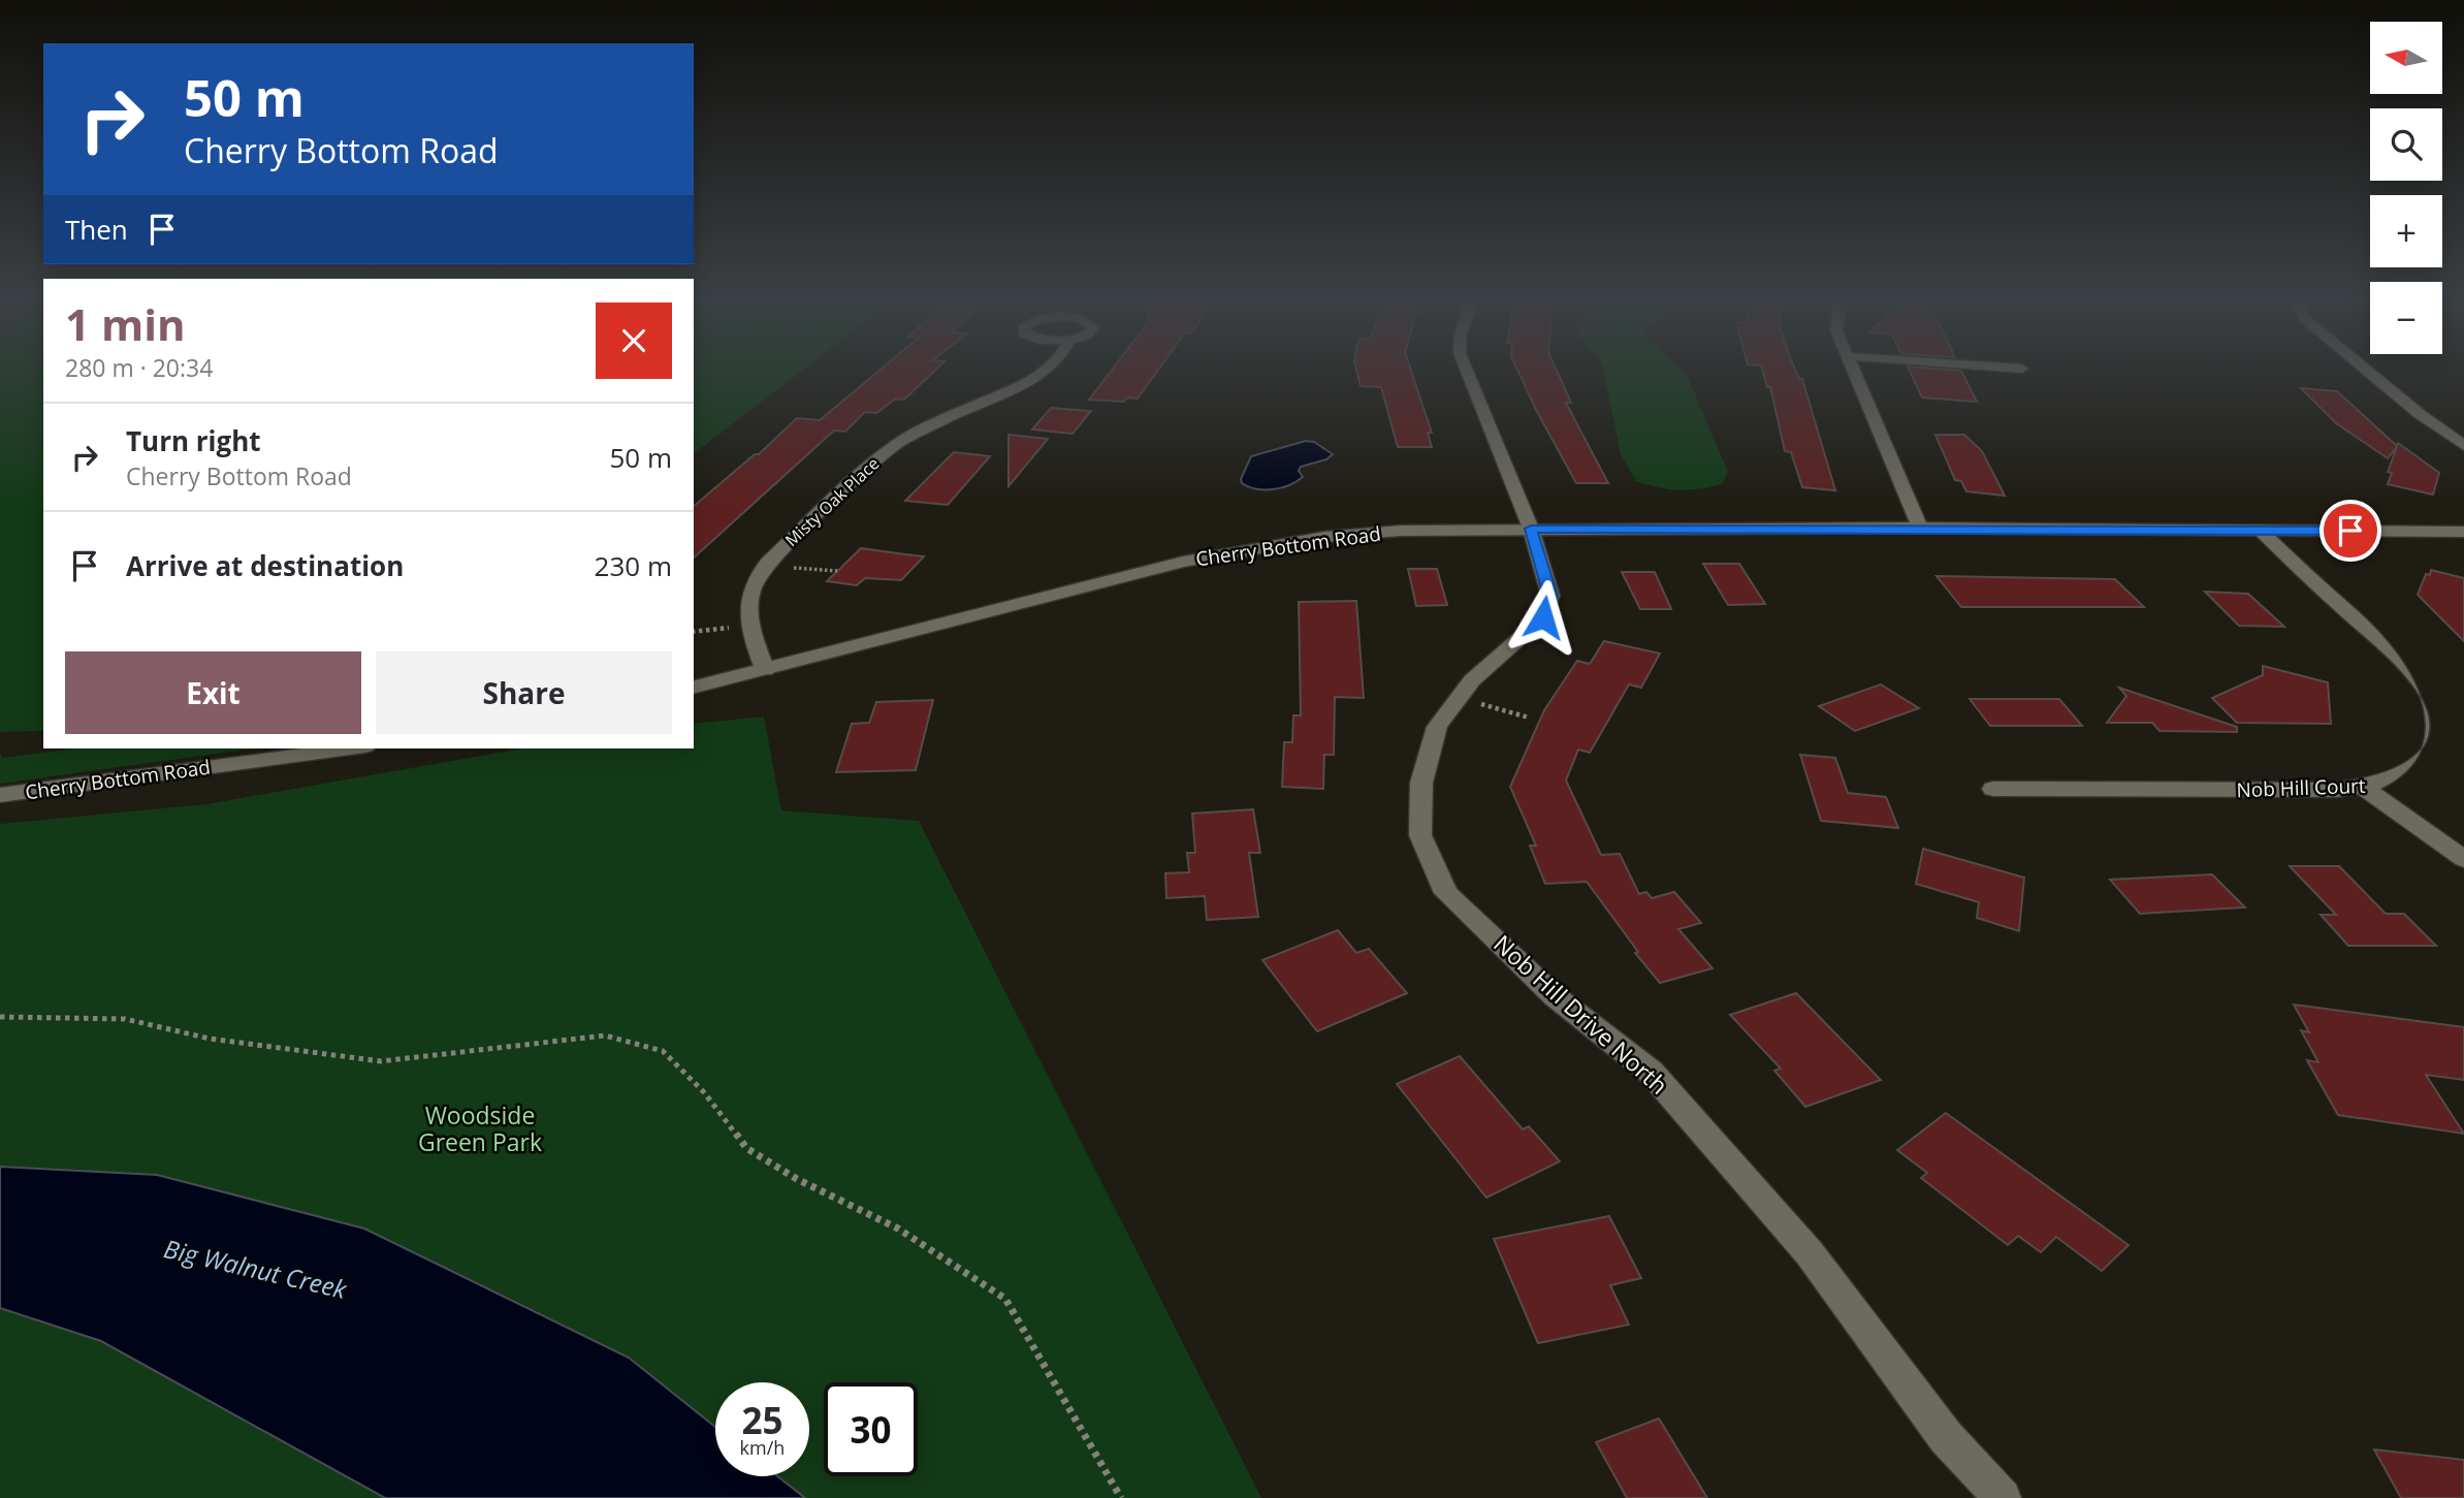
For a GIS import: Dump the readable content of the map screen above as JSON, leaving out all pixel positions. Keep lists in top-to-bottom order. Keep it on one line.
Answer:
{"streets":{"street":["Misty Oak Place","Cherry Bottom Road","Nob Hill Court","Nob Hill Drive North"]},"crossings":[["Misty Oak Place","Cherry Bottom Road"],["Cherry Bottom Road","Nob Hill Court"],["Cherry Bottom Road","Nob Hill Drive North"]],"water":["Big Walnut Creek"],"parks":["Woodside Green Park"],"north":"left","page":{"map_buttons":["+","−"],"turn":["50 m","Cherry Bottom Road"],"then":"Then","heading":["1 min","280 m · 20:34"],"list":[{"name":"Turn right","note":"Cherry Bottom Road","value":"50 m"},{"name":"Arrive at destination","value":"230 m"}],"buttons":["Exit","Share"],"speed":"25 km/h","limit":"30"}}
